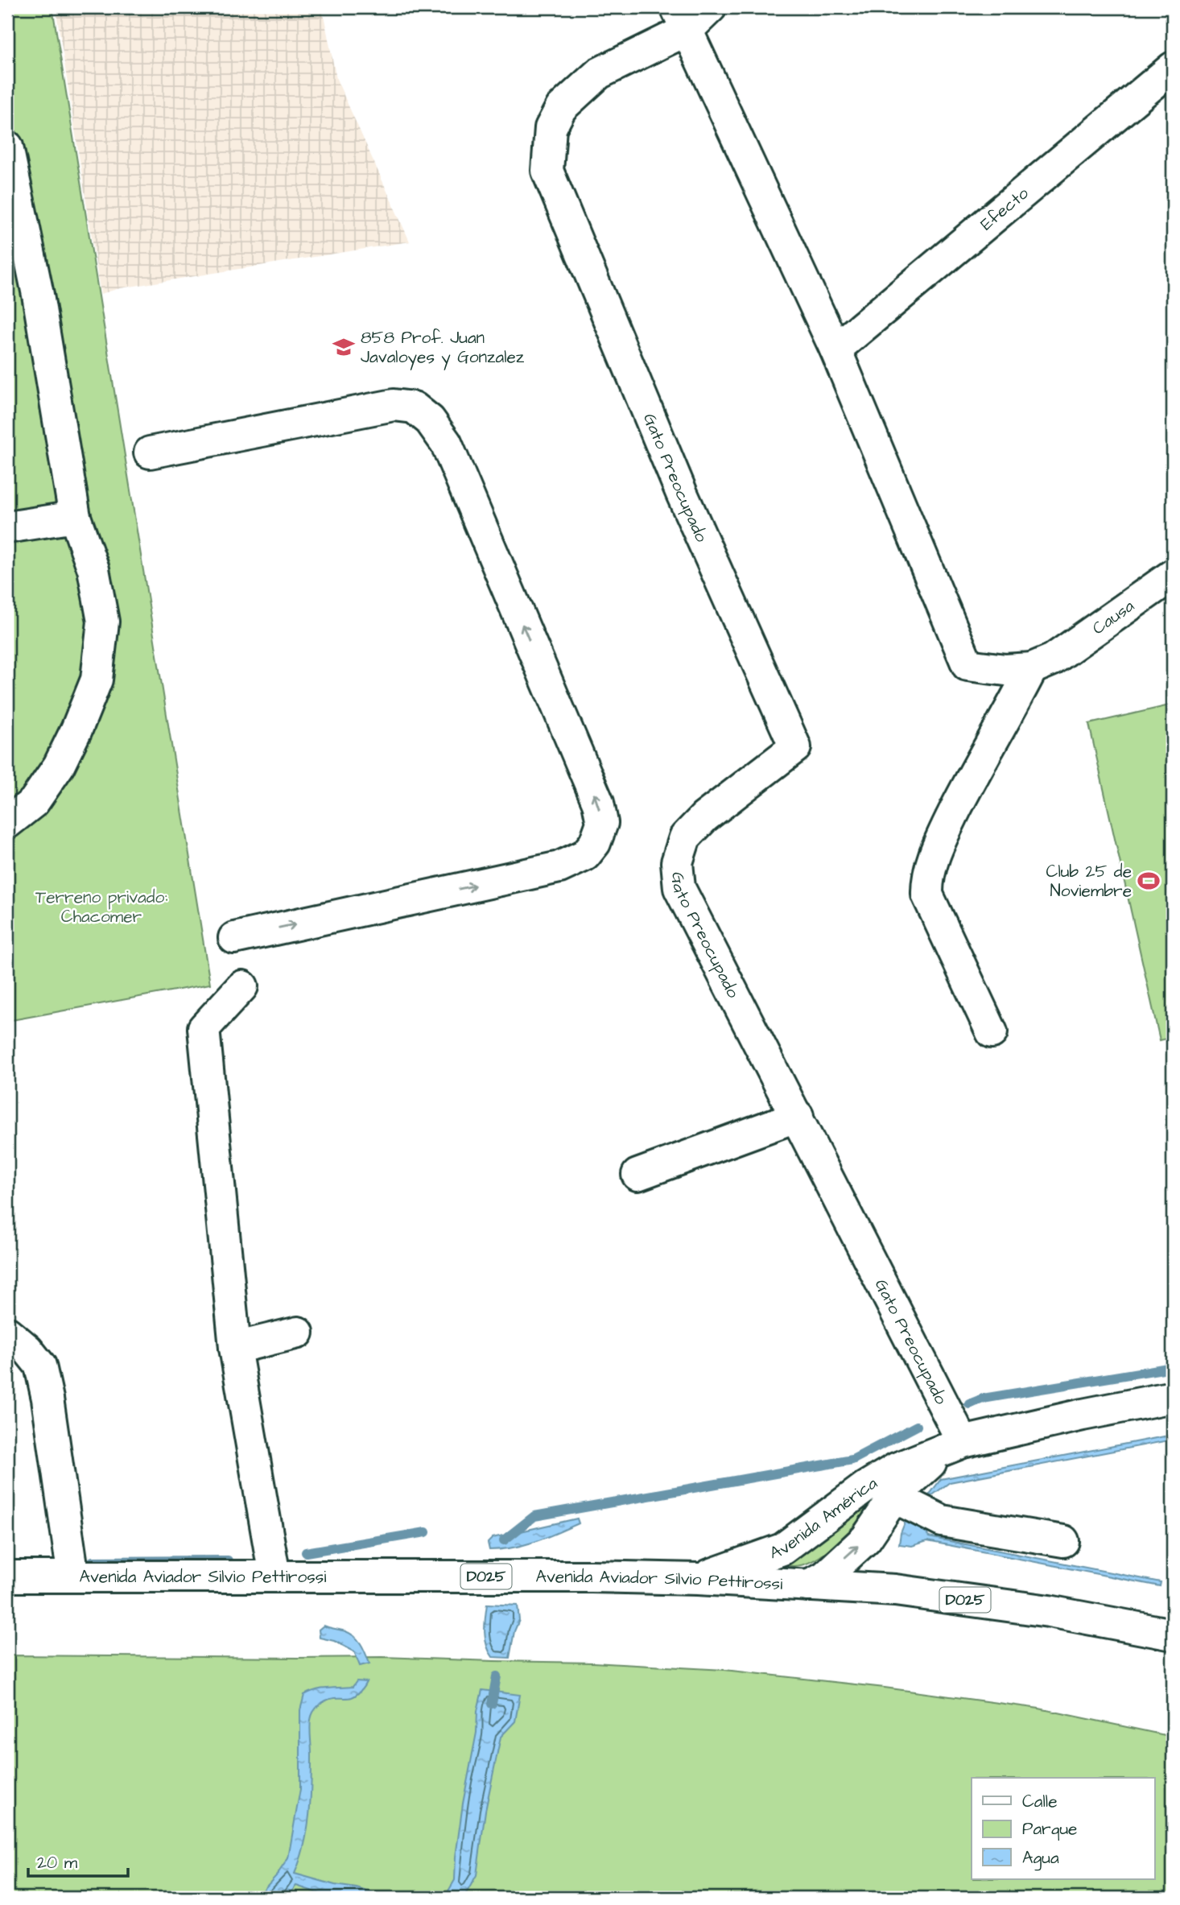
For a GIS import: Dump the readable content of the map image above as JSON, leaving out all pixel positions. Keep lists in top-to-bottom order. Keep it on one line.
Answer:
{"streets":{"street":["Efecto","Gato Preocupado","Causa","Avenida América","Avenida Aviador Silvio Pettirossi","D025"]},"crossings":[["Gato Preocupado","Avenida América"],["Avenida América","Avenida Aviador Silvio Pettirossi"]],"parks":["Terreno privado: Chacomer"],"places":{"school or university":["858 Prof. Juan Javaloyes y Gonzalez"],"sports":["Club 25 de Noviembre"]},"legend":["Calle","Parque","Agua"],"scale_bar":"20 m"}
